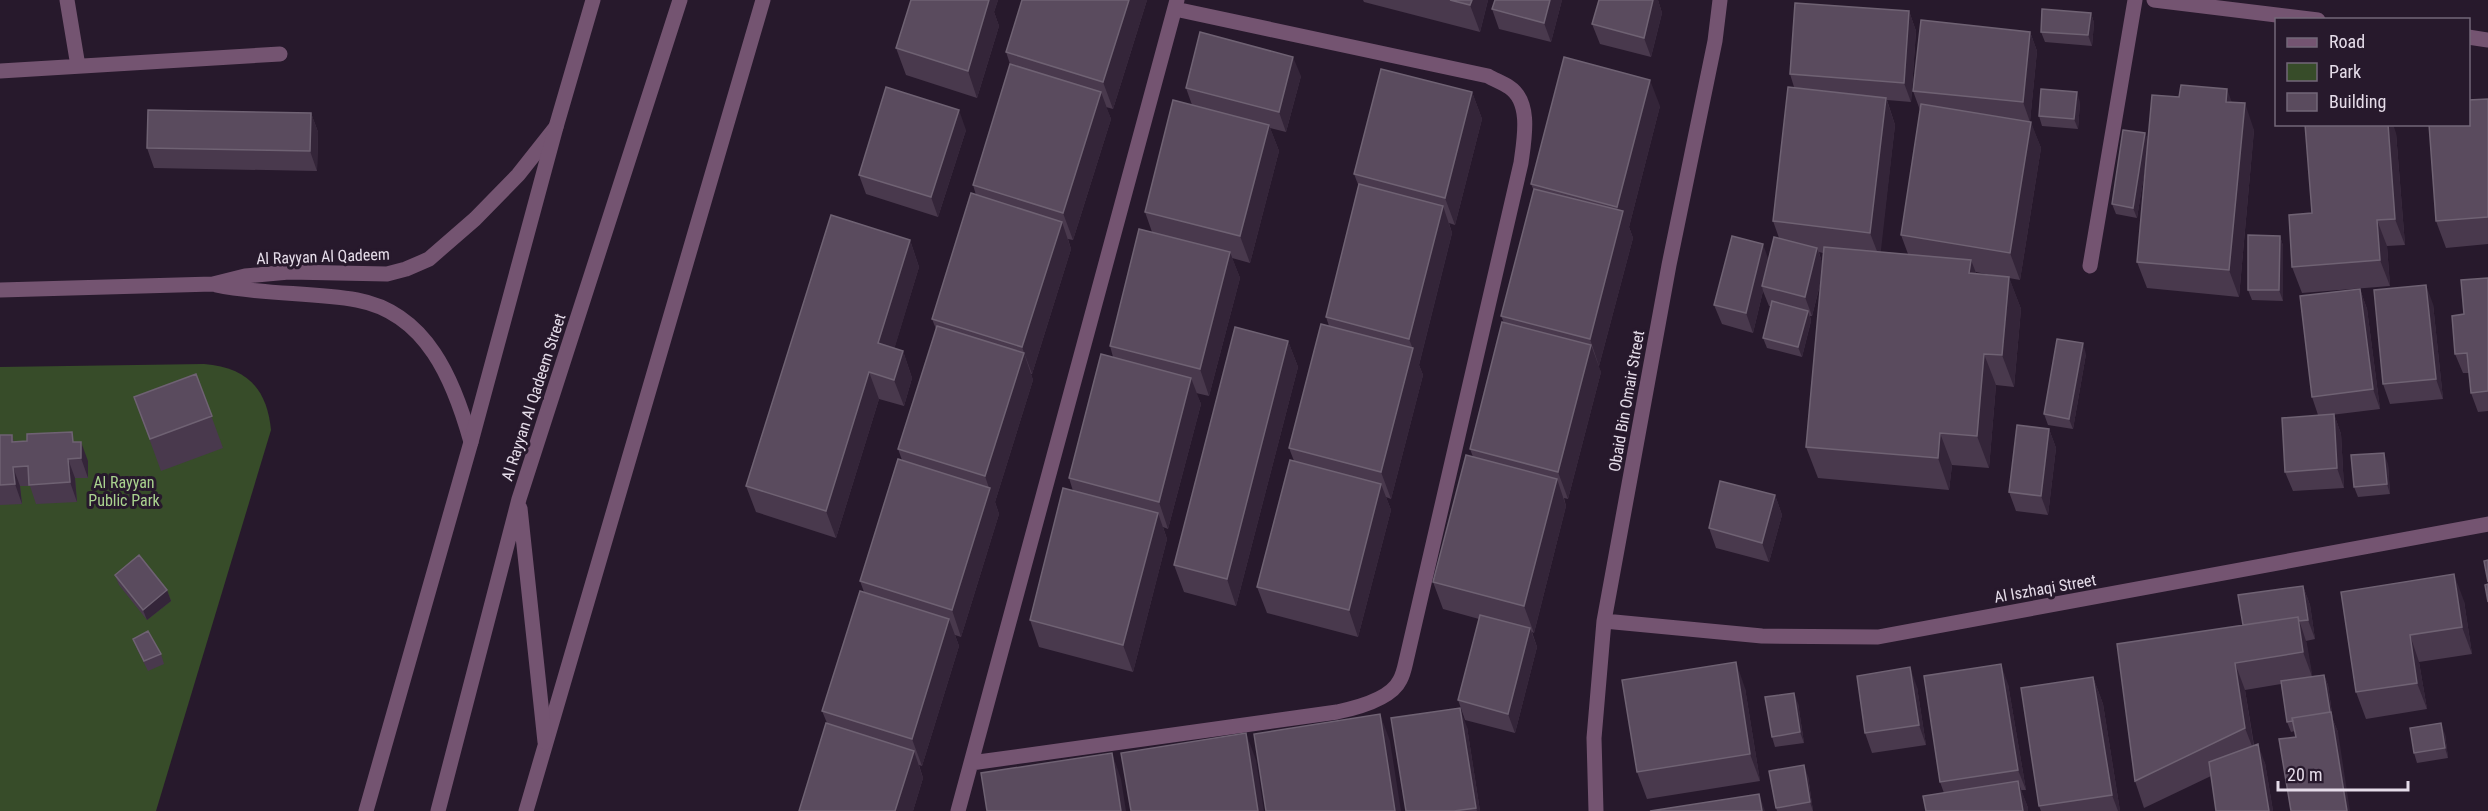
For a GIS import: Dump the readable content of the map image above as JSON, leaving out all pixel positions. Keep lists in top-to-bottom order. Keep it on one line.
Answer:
{"streets":{"street":["Al Rayyan Al Qadeem","Al Rayyan Al Qadeem Street","Obaid Bin Omair Street","Al Iszhaqi Street"]},"crossings":[["Obaid Bin Omair Street","Al Iszhaqi Street"]],"parks":["Al Rayyan Public Park"],"legend":["Road","Park","Building"],"scale_bar":"20 m"}
